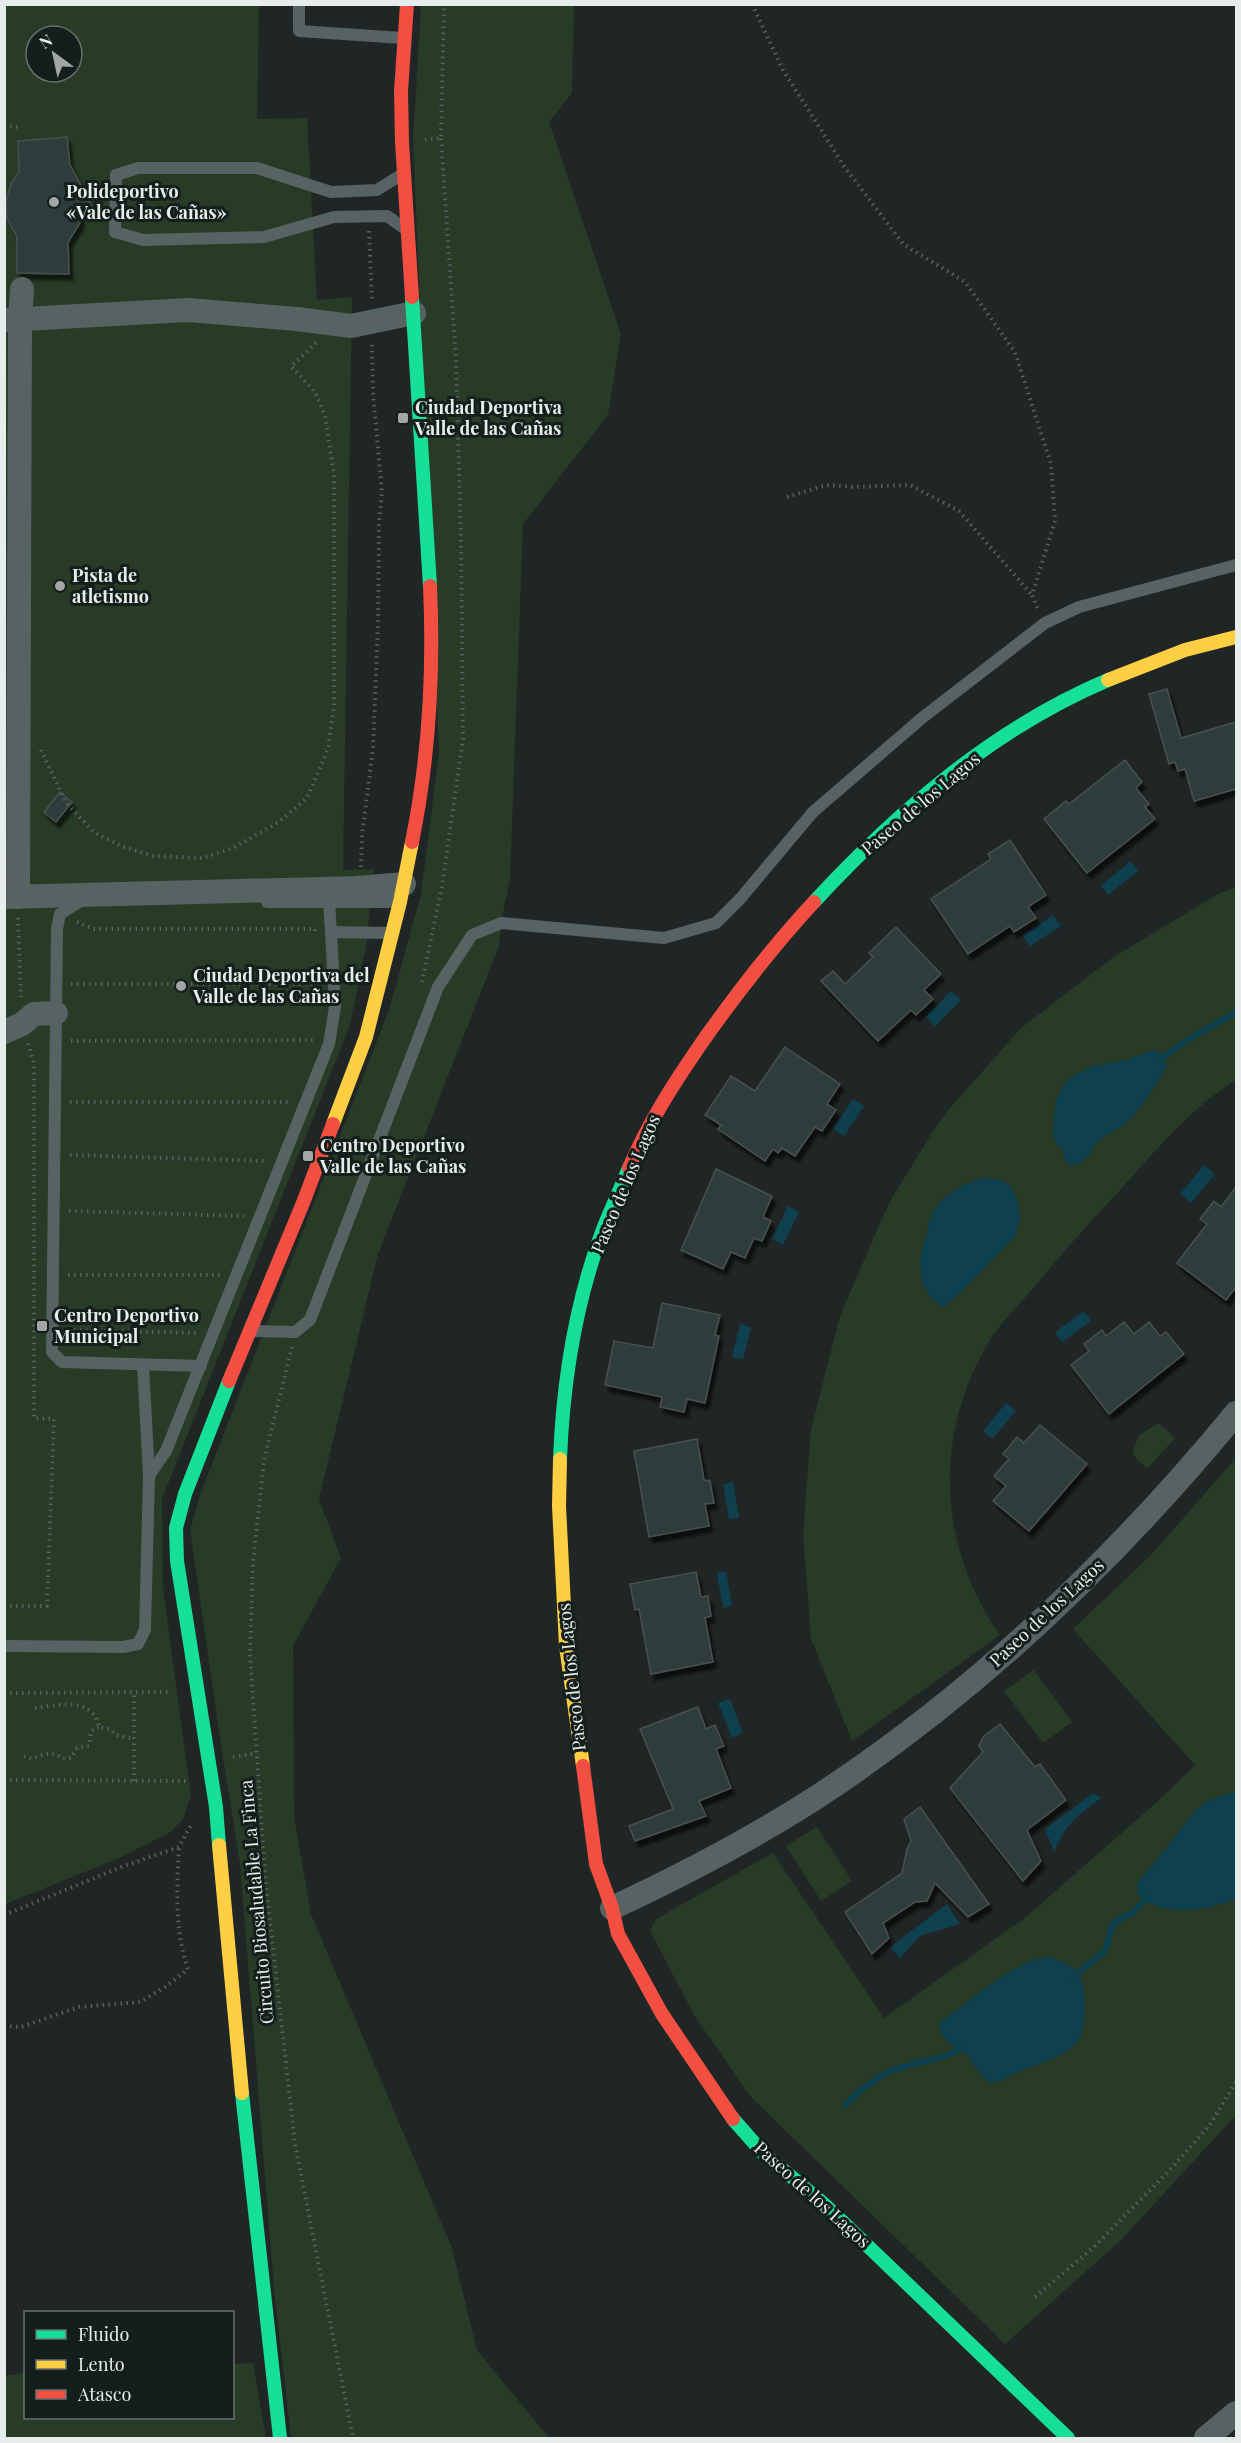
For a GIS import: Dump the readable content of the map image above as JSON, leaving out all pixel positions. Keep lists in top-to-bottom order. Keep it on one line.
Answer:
{"streets":{"street":["Paseo de los Lagos"],"path":["Circuito Biosaludable La Finca"]},"places":{"other":["Polideportivo «Vale de las Cañas»","Pista de atletismo","Ciudad Deportiva del Valle de las Cañas"],"transit":["Ciudad Deportiva Valle de las Cañas","Centro Deportivo Valle de las Cañas","Centro Deportivo Municipal"]},"legend":["Fluido","Lento","Atasco"],"north":"top left"}
